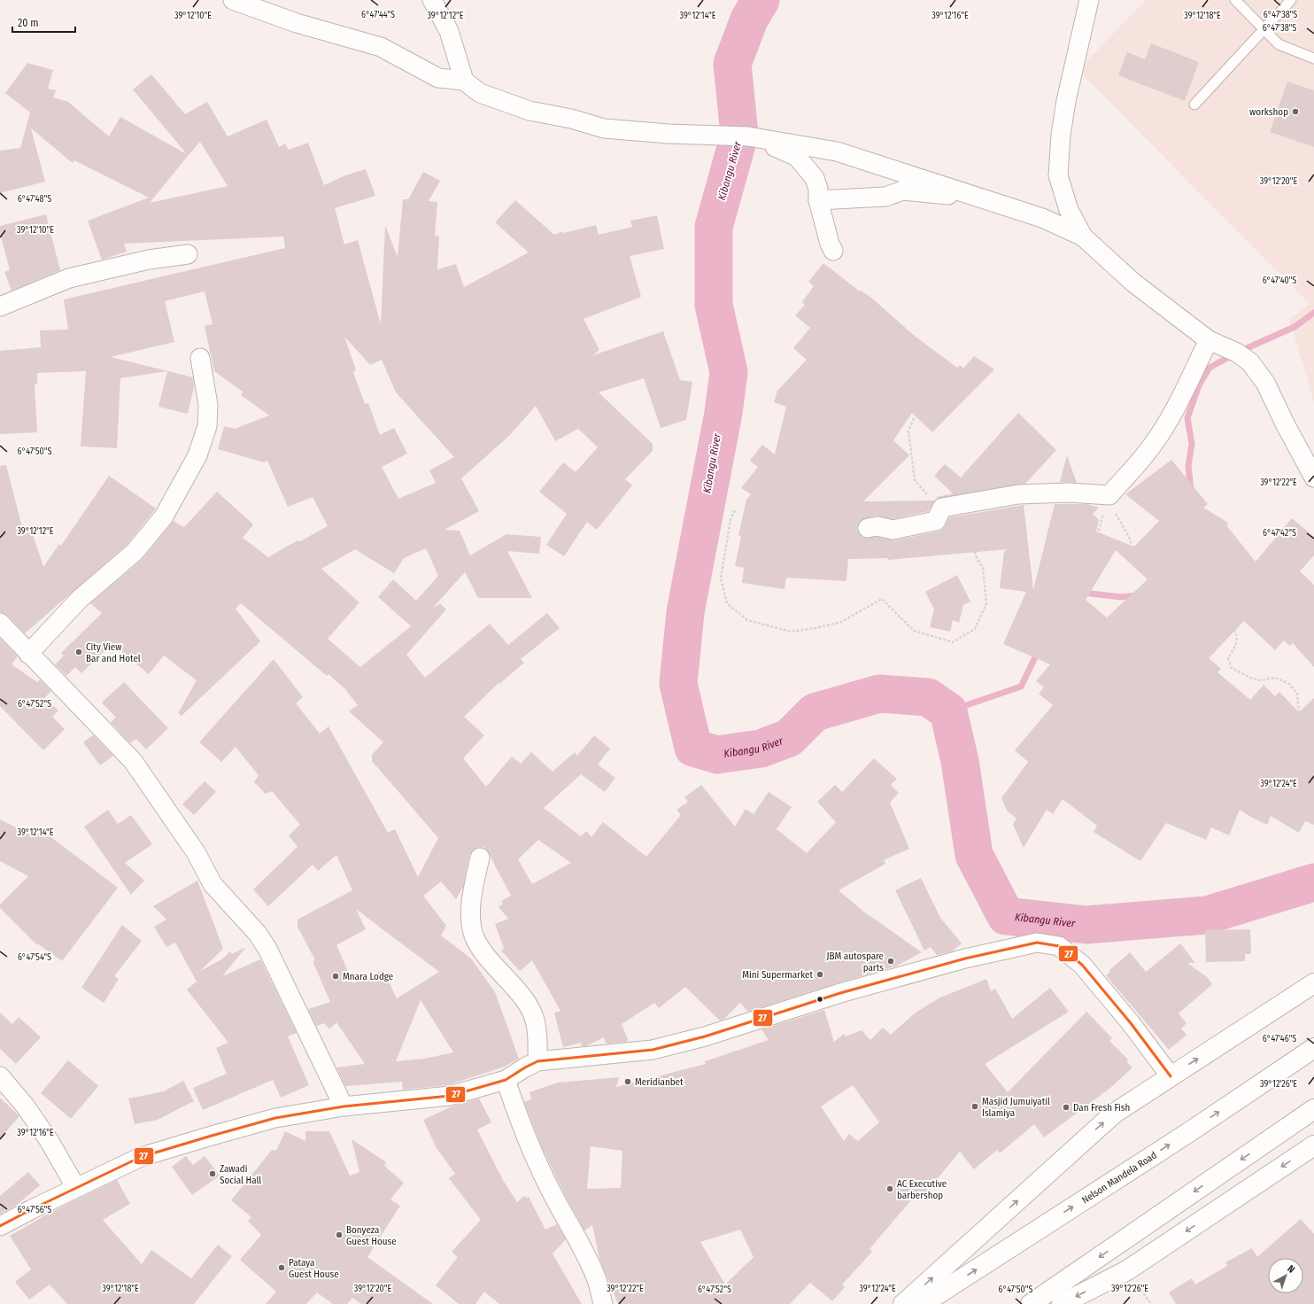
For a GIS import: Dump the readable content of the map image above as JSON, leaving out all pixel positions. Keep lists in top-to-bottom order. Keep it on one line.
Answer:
{"streets":{"main road":["Nelson Mandela Road"]},"water":["Kibangu River"],"places":["workshop","City View Bar and Hotel","JBM autospare parts","Mini Supermarket","Mnara Lodge","Meridianbet","Masjid Jumuiyatil Islamiya","Dan Fresh Fish","Zawadi Social Hall","AC Executive barbershop","Bonyeza Guest House","Pataya Guest House"],"lines":["transit line 27"],"scale_bar":"20 m","north":"top right","coordinates":["6°47'44\"S","6°47'38\"S","39°12'10\"E","39°12'12\"E","39°12'14\"E","39°12'16\"E","39°12'18\"E","39°12'20\"E","6°47'48\"S","6°47'40\"S","6°47'50\"S","39°12'22\"E","6°47'42\"S","6°47'52\"S","39°12'24\"E","6°47'54\"S","6°47'46\"S","39°12'26\"E","6°47'56\"S"]}
